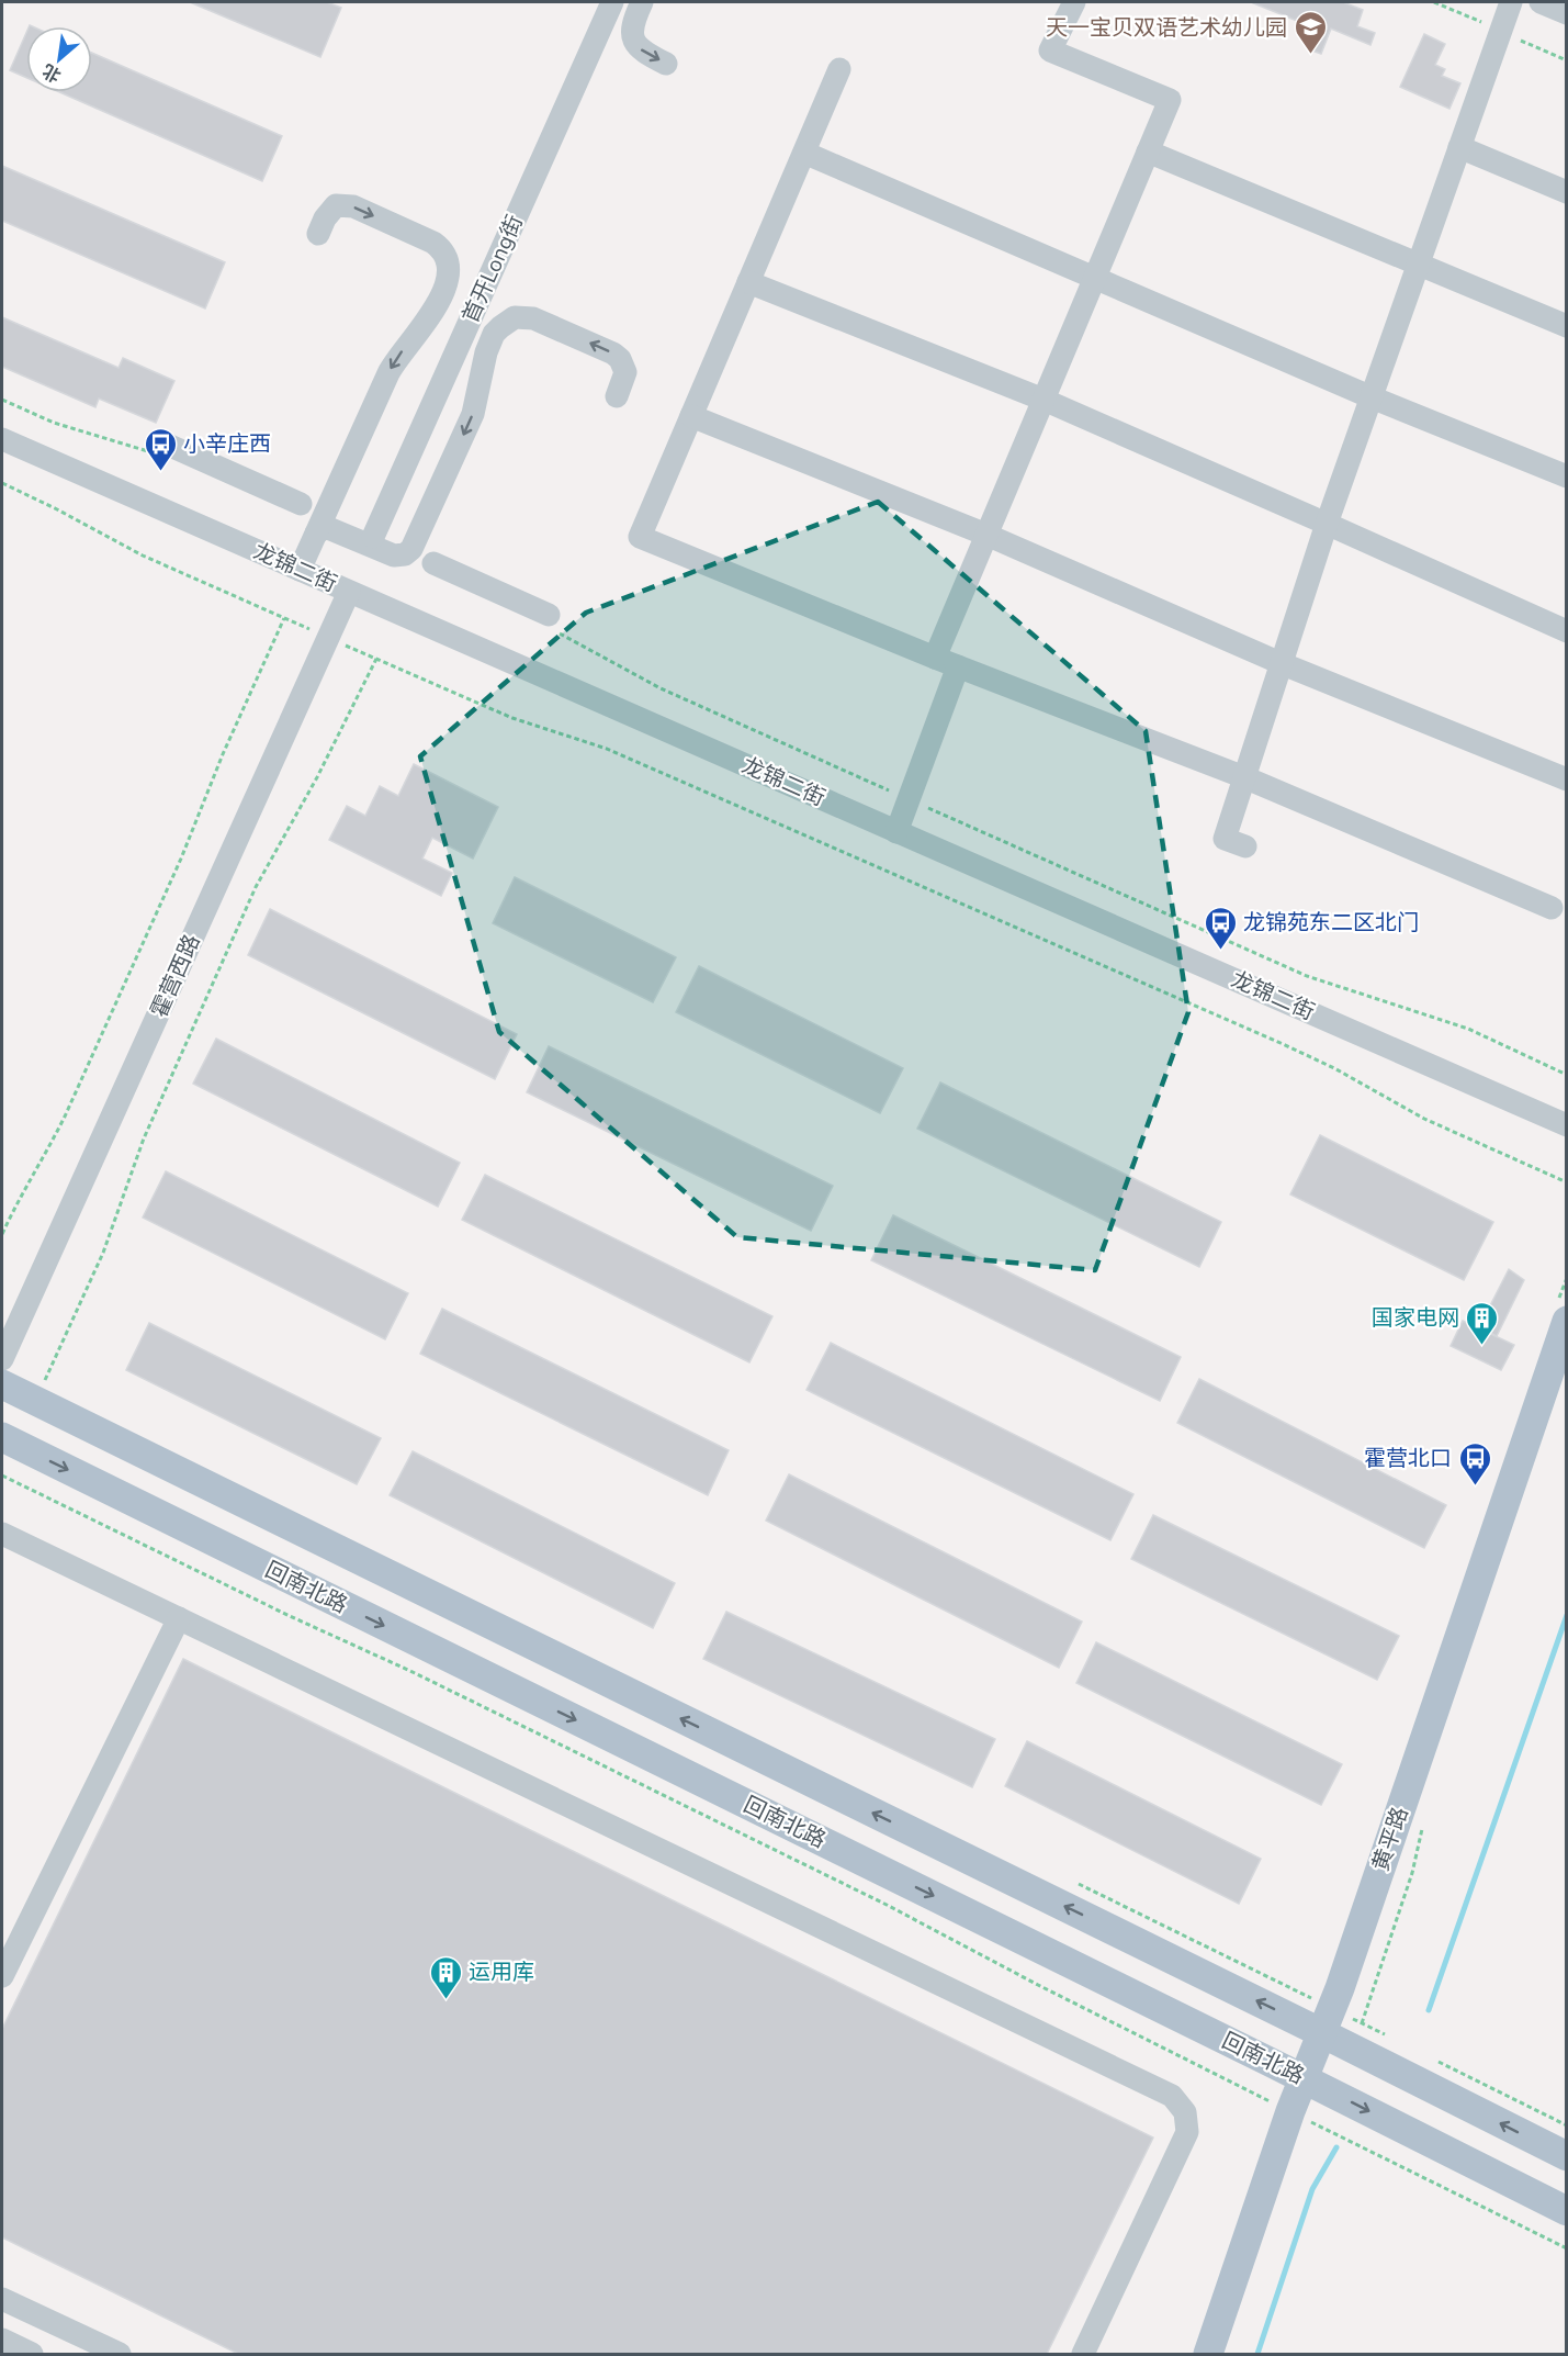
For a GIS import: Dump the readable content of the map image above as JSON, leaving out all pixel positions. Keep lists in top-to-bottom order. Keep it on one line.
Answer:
{"streets":{"main road":["回南北路","黄平路"],"street":["首开Long街","龙锦二街","霍营西路"]},"crossings":[["龙锦二街","霍营西路"],["回南北路","黄平路"]],"places":{"school or university":["天一宝贝双语艺术幼儿园"],"bus stop":["小辛庄西","龙锦苑东二区北门","霍营北口"],"building":["国家电网","运用库"]},"north":"bottom left"}
